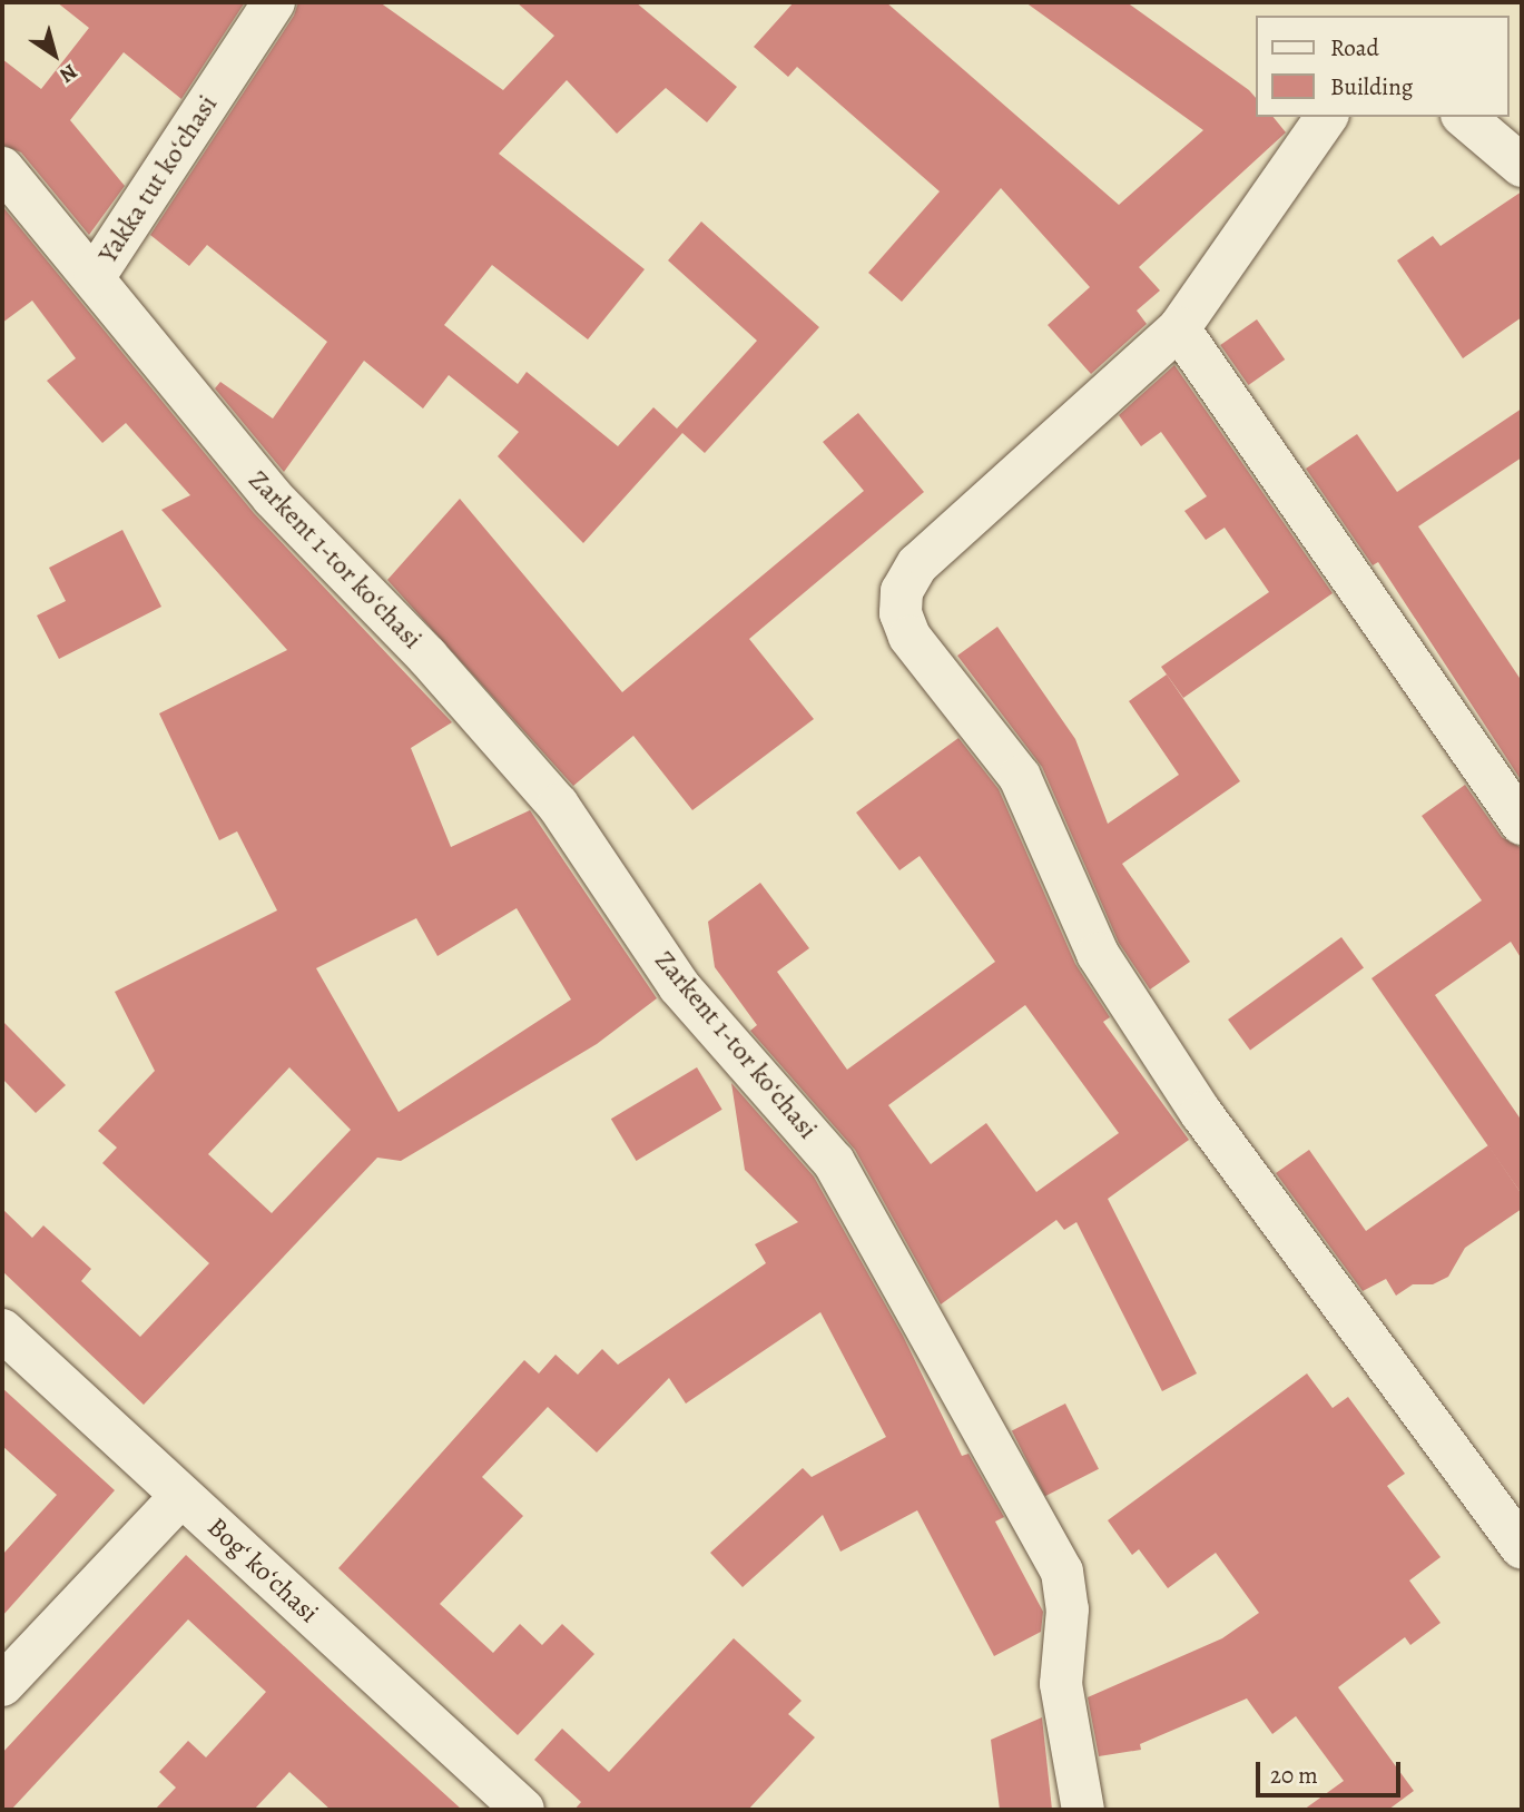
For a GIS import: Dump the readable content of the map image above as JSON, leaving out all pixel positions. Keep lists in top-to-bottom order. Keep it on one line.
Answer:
{"streets":{"street":["Yakka tut koʻchasi","Zarkent 1-tor koʻchasi","Bogʻ koʻchasi"]},"crossings":[["Yakka tut koʻchasi","Zarkent 1-tor koʻchasi"]],"legend":["Road","Building"],"scale_bar":"20 m","north":"bottom right"}
